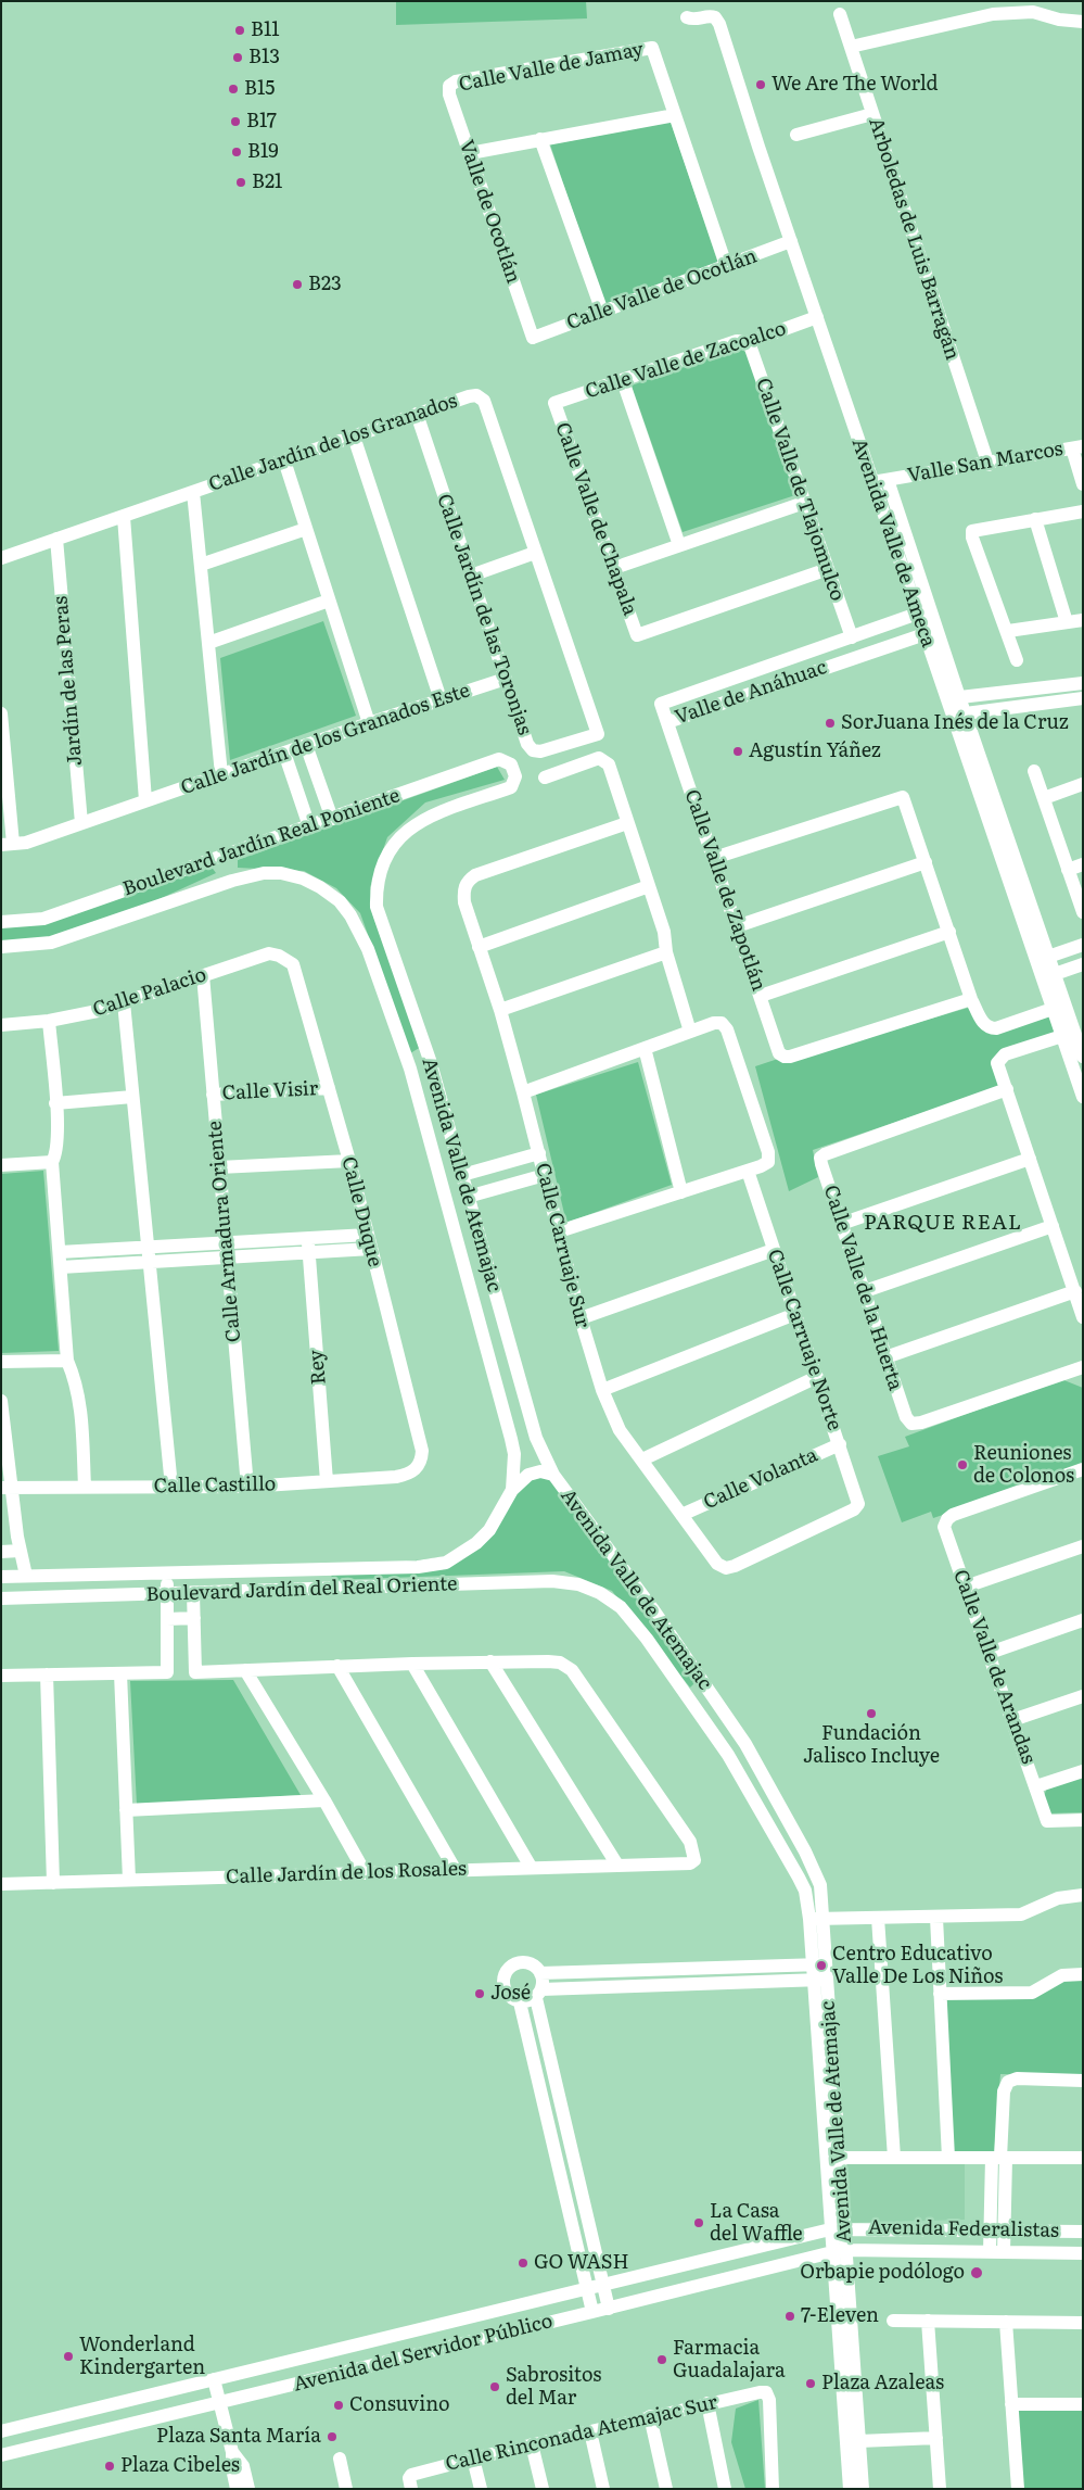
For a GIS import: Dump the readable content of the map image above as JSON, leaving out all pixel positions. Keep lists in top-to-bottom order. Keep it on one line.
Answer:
{"streets":{"street":["Calle Valle de Jamay","Valle de Ocotlán","Arboledas de Luis Barragán","Calle Valle de Ocotlán","Calle Valle de Zacoalco","Calle Jardín de los Granados","Valle San Marcos","Calle Valle de Tlajomulco","Calle Valle de Chapala","Avenida Valle de Ameca","Calle Jardín de las Toronjas","Jardín de las Peras","Valle de Anáhuac","Calle Jardín de los Granados Este","Boulevard Jardín Real Poniente","Calle Valle de Zapotlán","Calle Palacio","Calle Visir","Avenida Valle de Atemajac","Calle Duque","Calle Armadura Oriente","Calle Carruaje Sur","Calle Valle de la Huerta","Calle Carruaje Norte","Rey","Calle Volanta","Calle Castillo","Boulevard Jardín del Real Oriente","Calle Valle de Arandas","Calle Jardín de los Rosales","Avenida Federalistas","Avenida del Servidor Público","Calle Rinconada Atemajac Sur"]},"crossings":[["Calle Valle de Jamay","Valle de Ocotlán"],["Valle de Ocotlán","Calle Valle de Ocotlán"],["Arboledas de Luis Barragán","Valle San Marcos"],["Calle Valle de Ocotlán","Avenida Valle de Ameca"],["Calle Valle de Zacoalco","Calle Valle de Tlajomulco"],["Calle Valle de Zacoalco","Calle Valle de Chapala"],["Calle Valle de Zacoalco","Avenida Valle de Ameca"],["Calle Jardín de los Granados","Calle Jardín de las Toronjas"],["Calle Jardín de los Granados","Jardín de las Peras"],["Valle San Marcos","Avenida Valle de Ameca"],["Calle Valle de Tlajomulco","Calle Valle de Chapala"],["Calle Valle de Tlajomulco","Valle de Anáhuac"],["Avenida Valle de Ameca","Valle de Anáhuac"],["Calle Jardín de las Toronjas","Calle Jardín de los Granados Este"],["Jardín de las Peras","Calle Jardín de los Granados Este"],["Valle de Anáhuac","Calle Valle de Zapotlán"],["Boulevard Jardín Real Poniente","Avenida Valle de Atemajac"],["Calle Palacio","Calle Duque"],["Calle Palacio","Calle Armadura Oriente"],["Calle Visir","Calle Duque"],["Calle Visir","Calle Armadura Oriente"],["Avenida Valle de Atemajac","Boulevard Jardín del Real Oriente"],["Avenida Valle de Atemajac","Avenida Federalistas"],["Avenida Valle de Atemajac","Avenida del Servidor Público"],["Calle Duque","Calle Castillo"],["Calle Armadura Oriente","Calle Castillo"],["Calle Carruaje Sur","Calle Carruaje Norte"],["Calle Carruaje Sur","Calle Volanta"],["Calle Carruaje Norte","Calle Volanta"],["Rey","Calle Castillo"],["Avenida Federalistas","Avenida del Servidor Público"]],"districts":["PARQUE REAL"],"places":["B11","B13","We Are The World","B15","B17","B19","B21","B23","SorJuana Inés de la Cruz","Agustín Yáñez","Reuniones de Colonos","Fundación Jalisco Incluye","Centro Educativo Valle De Los Niños","José","La Casa del Waffle","GO WASH","Orbapie podólogo","7-Eleven","Wonderland Kindergarten","Farmacia Guadalajara","Plaza Azaleas","Sabrositos del Mar","Consuvino","Plaza Santa María","Plaza Cibeles"]}
